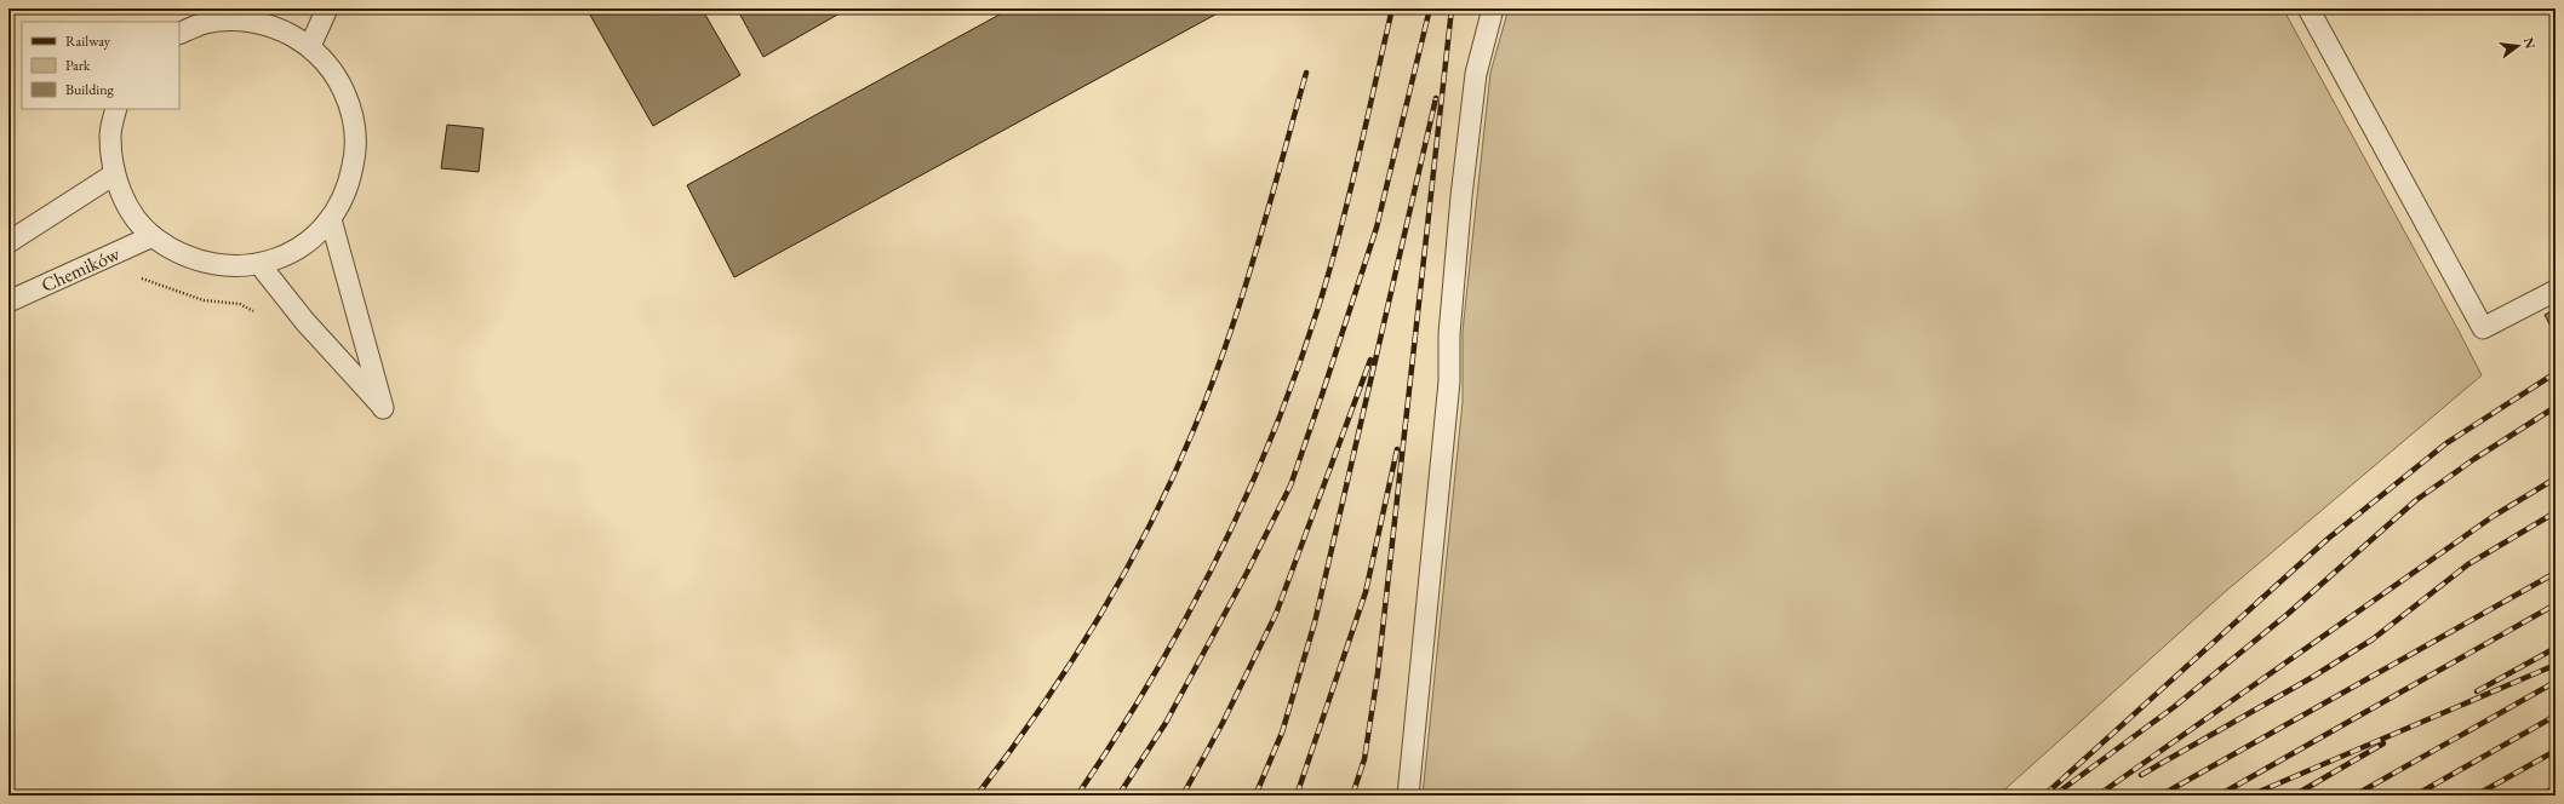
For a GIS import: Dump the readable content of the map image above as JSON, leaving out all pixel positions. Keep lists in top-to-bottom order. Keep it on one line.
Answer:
{"streets":{"lane":["Chemików"]},"legend":["Railway","Park","Building"],"north":"right"}
